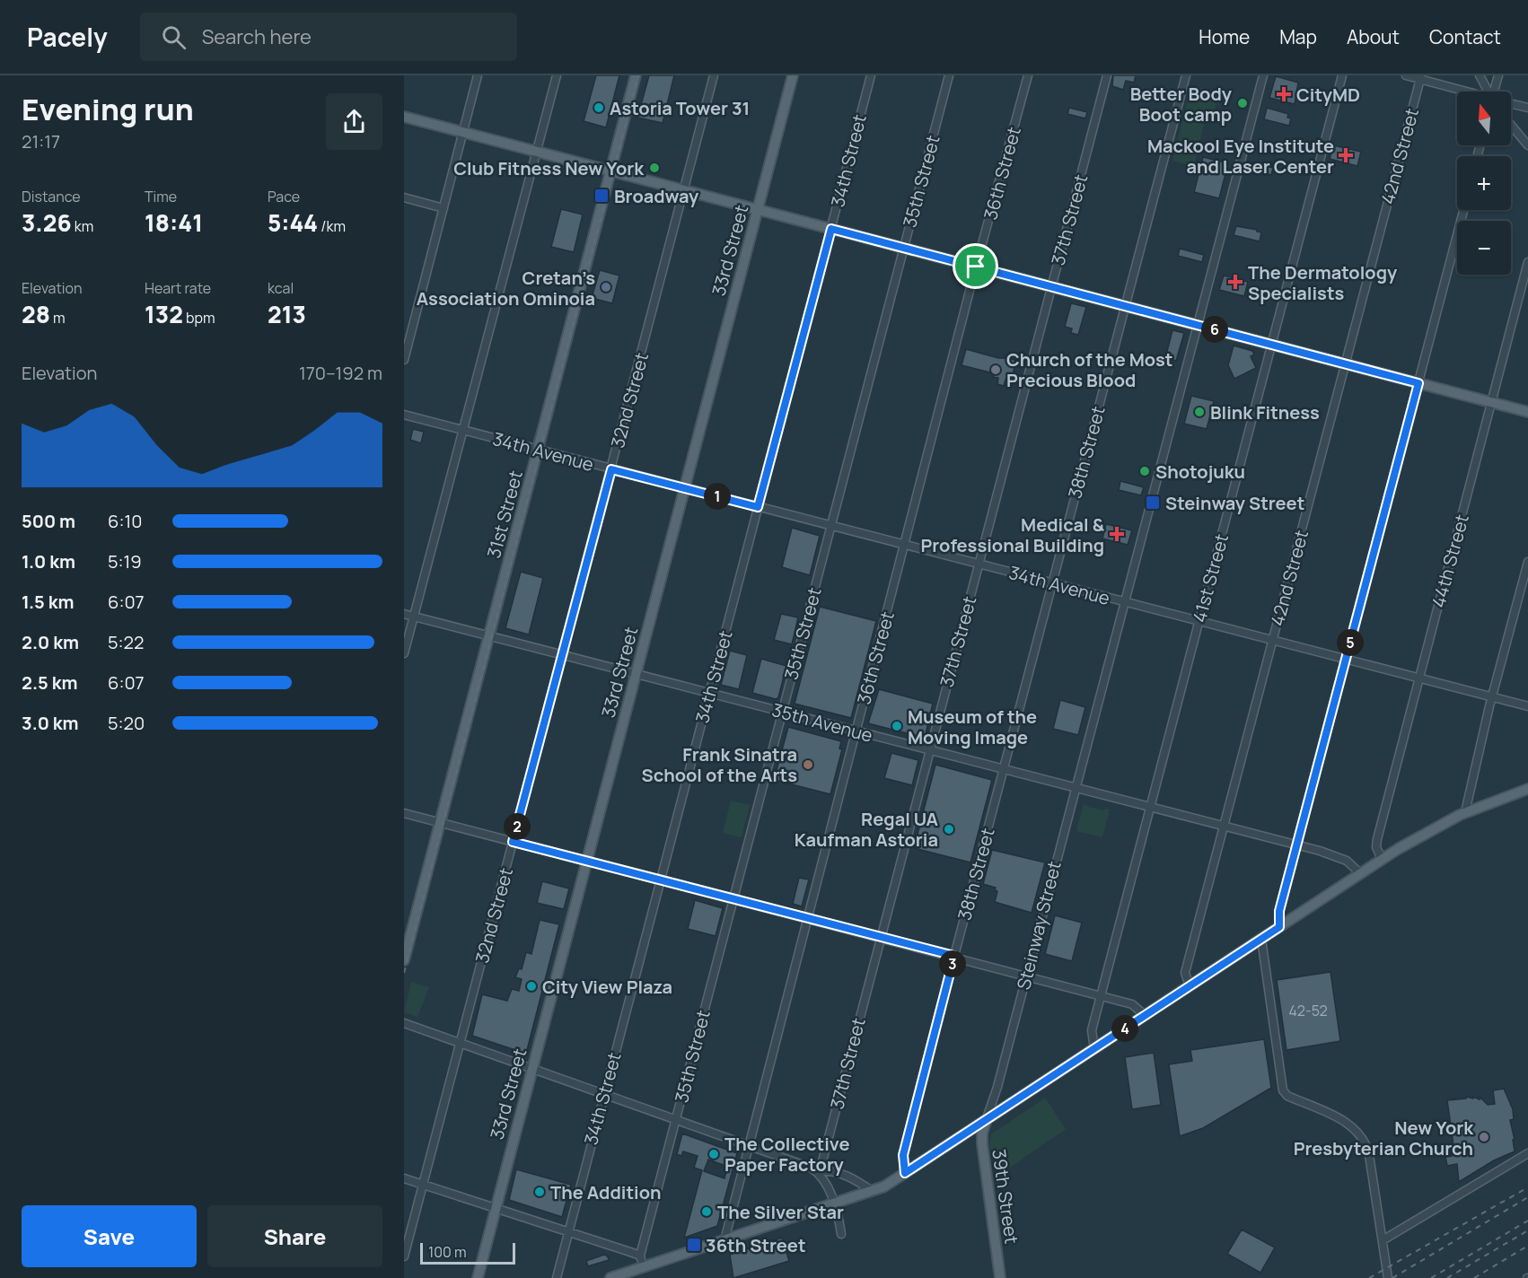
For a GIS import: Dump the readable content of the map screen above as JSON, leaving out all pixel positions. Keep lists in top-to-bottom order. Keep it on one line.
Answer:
{"streets":{"main road":["33rd Street","31st Street","39th Street"],"street":["42nd Street","34th Street","36th Street","35th Street","37th Street","32nd Street","34th Avenue","38th Street","44th Street","41st Street","35th Avenue","Steinway Street"]},"crossings":[["42nd Street","34th Avenue"],["42nd Street","35th Avenue"],["34th Street","34th Avenue"],["34th Street","35th Avenue"],["36th Street","34th Avenue"],["36th Street","35th Avenue"],["35th Street","34th Avenue"],["35th Street","35th Avenue"],["37th Street","34th Avenue"],["37th Street","35th Avenue"],["33rd Street","34th Avenue"],["33rd Street","35th Avenue"],["32nd Street","34th Avenue"],["32nd Street","35th Avenue"],["34th Avenue","38th Street"],["34th Avenue","31st Street"],["34th Avenue","44th Street"],["34th Avenue","41st Street"],["34th Avenue","Steinway Street"],["38th Street","35th Avenue"],["31st Street","35th Avenue"],["41st Street","35th Avenue"],["35th Avenue","Steinway Street"],["Steinway Street","39th Street"]],"places":{"health":["CityMD","Mackool Eye Institute and Laser Center","The Dermatology Specialists","Medical & Professional Building"],"other":["Better Body Boot camp","Astoria Tower 31","Club Fitness New York","Cretan’s Association Ominoia","Church of the Most Precious Blood","Blink Fitness","Shotojuku","Museum of the Moving Image","Frank Sinatra School of the Arts","Regal UA Kaufman Astoria","City View Plaza","New York Presbyterian Church","The Collective Paper Factory","The Addition","The Silver Star"],"transit":["Broadway","Steinway Street","36th Street"]},"house_numbers":["42-52"],"scale_bar":"100 m","north":"top","page":{"header":"Pacely","search":"Search here","nav":["Home","Map","About","Contact"],"heading":["Evening run","21:17"],"map_buttons":["+","−"],"stats":[["Distance","3.26 km"],["Time","18:41"],["Pace","5:44 /km"],["Elevation","28 m"],["Heart rate","132 bpm"],["kcal","213"]],"pins":["6","1","5","2","3","4"],"chart":["Elevation","170–192 m"],"list":[{"name":"500 m","note":"6:10"},{"name":"1.0 km","note":"5:19"},{"name":"1.5 km","note":"6:07"},{"name":"2.0 km","note":"5:22"},{"name":"2.5 km","note":"6:07"},{"name":"3.0 km","note":"5:20"}],"buttons":["Save","Share"],"scale":"100 m"}}
